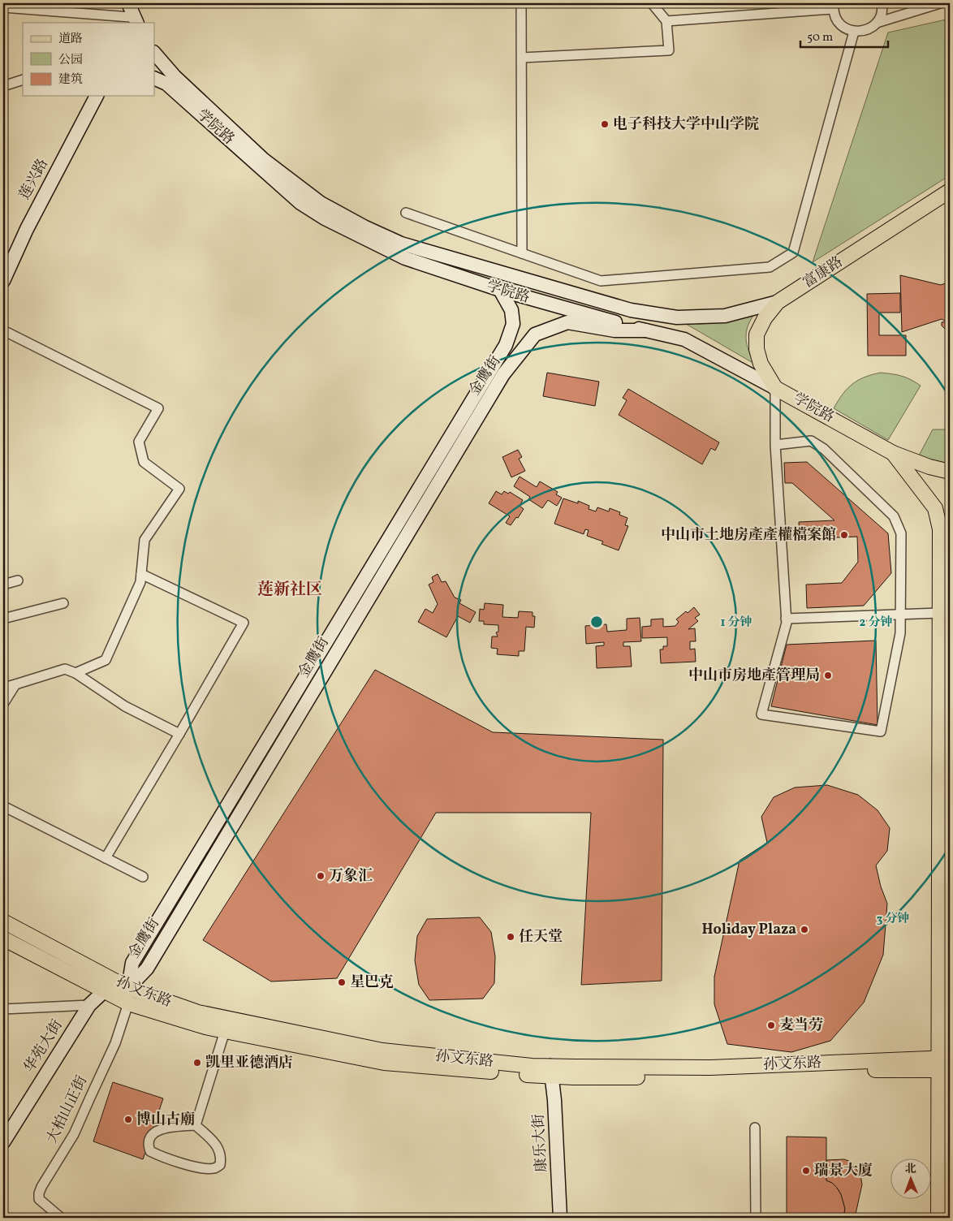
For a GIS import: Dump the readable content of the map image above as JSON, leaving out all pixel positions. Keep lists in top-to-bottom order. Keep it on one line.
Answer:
{"streets":{"main road":["学院路","富康路","孙文东路"],"street":["莲兴路","金鹰街","华苑大街","大柏山正街","康乐大街"]},"crossings":[["学院路","富康路"],["学院路","金鹰街"],["金鹰街","孙文东路"],["金鹰街","大柏山正街"],["孙文东路","华苑大街"],["孙文东路","大柏山正街"],["孙文东路","康乐大街"]],"districts":["莲新社区"],"places":["电子科技大学中山学院","中山市土地房產產權檔案館","中山市房地產管理局","万象汇","Holiday Plaza","任天堂","星巴克","麦当劳","凯里亚德酒店","博山古廟","瑞景大廈"],"legend":["道路","公园","建筑"],"scale_bar":"50 m","north":"top","rings":["1 分钟","2 分钟","3 分钟"]}
